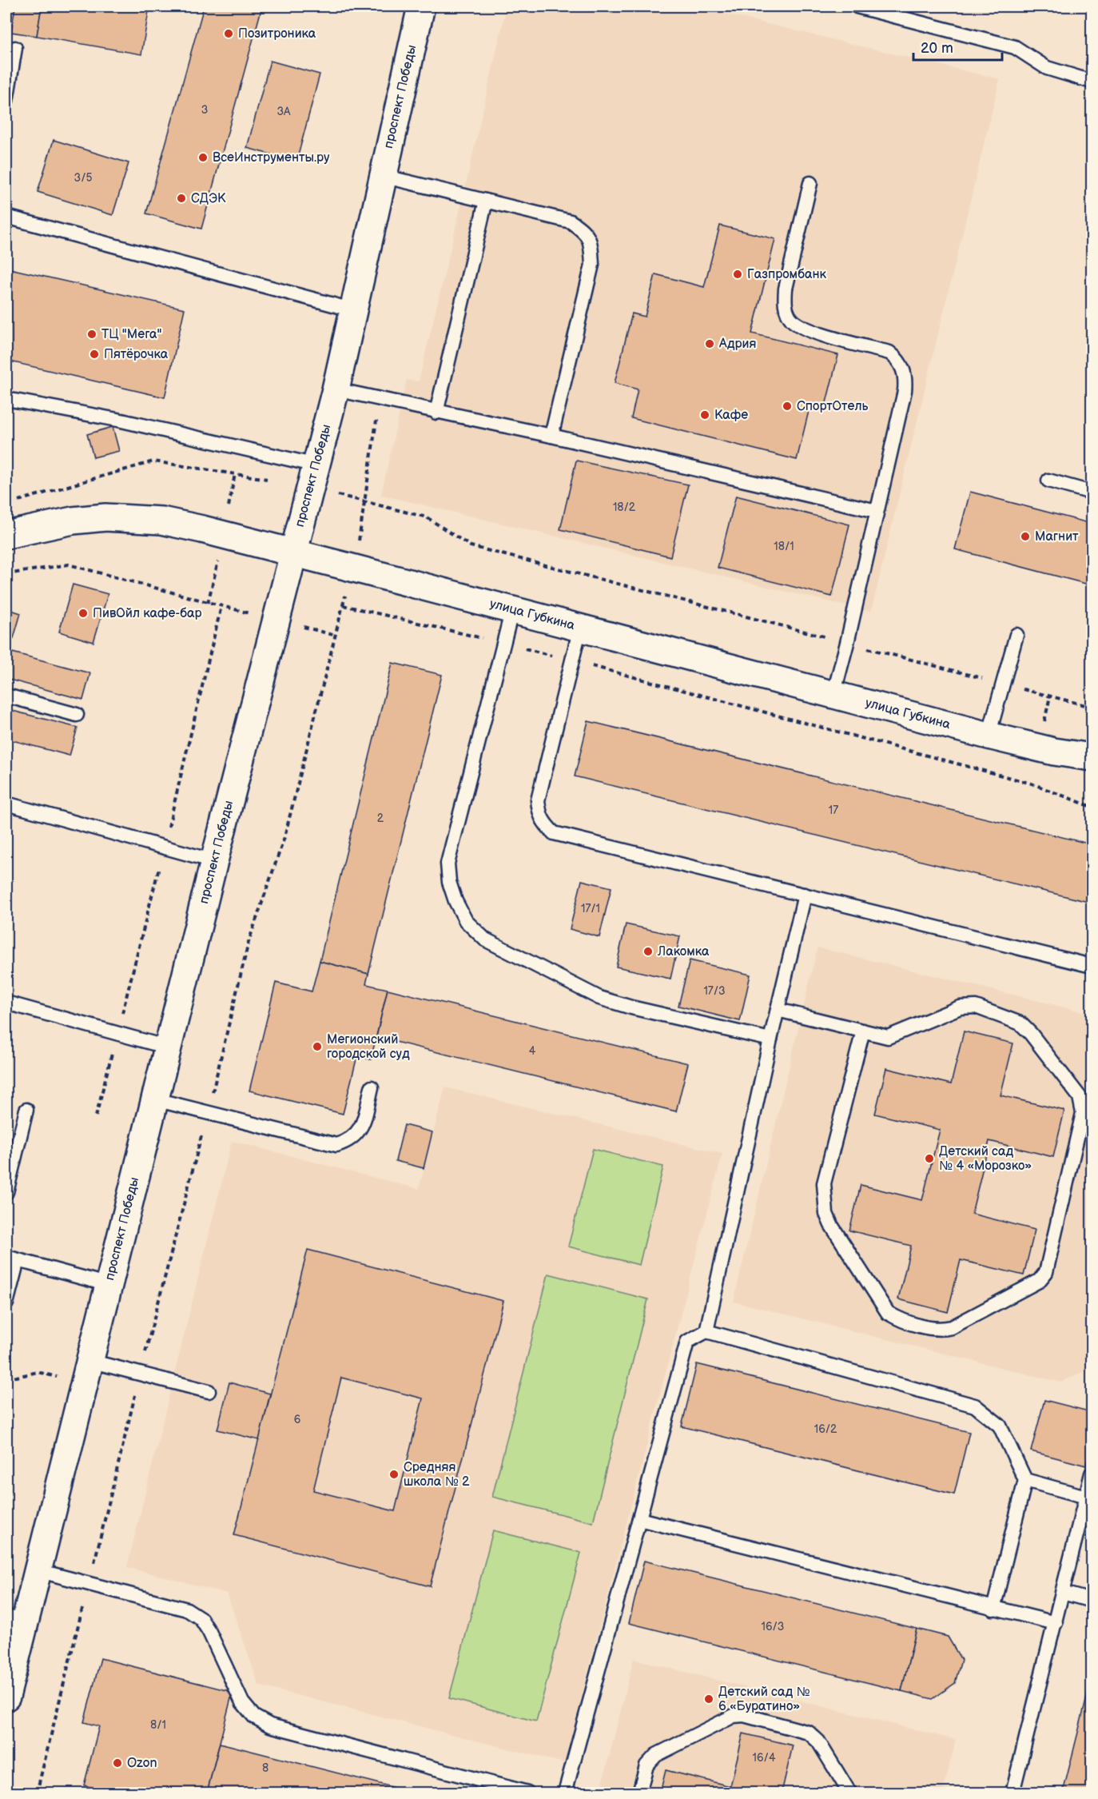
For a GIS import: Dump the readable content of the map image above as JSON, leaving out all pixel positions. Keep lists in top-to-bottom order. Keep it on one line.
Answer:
{"streets":{"street":["проспект Победы","улица Губкина"]},"crossings":[["проспект Победы","улица Губкина"]],"places":["Позитроника","ВсеИнструменты.ру","СДЭК","Газпромбанк","ТЦ \"Мега\"","Адрия","Пятёрочка","СпортОтель","Кафе","Магнит","ПивОйл кафе-бар","Лакомка","Мегионский городской суд","Детский сад № 4 «Морозко»","Средняя школа № 2","Детский сад № 6 «Буратино»","Ozon"],"house_numbers":["3","3А","3/5","18/2","18/1","17","2","17/1","17/3","4","6","16/2","16/3","8/1","16/4","8"],"scale_bar":"20 m"}
